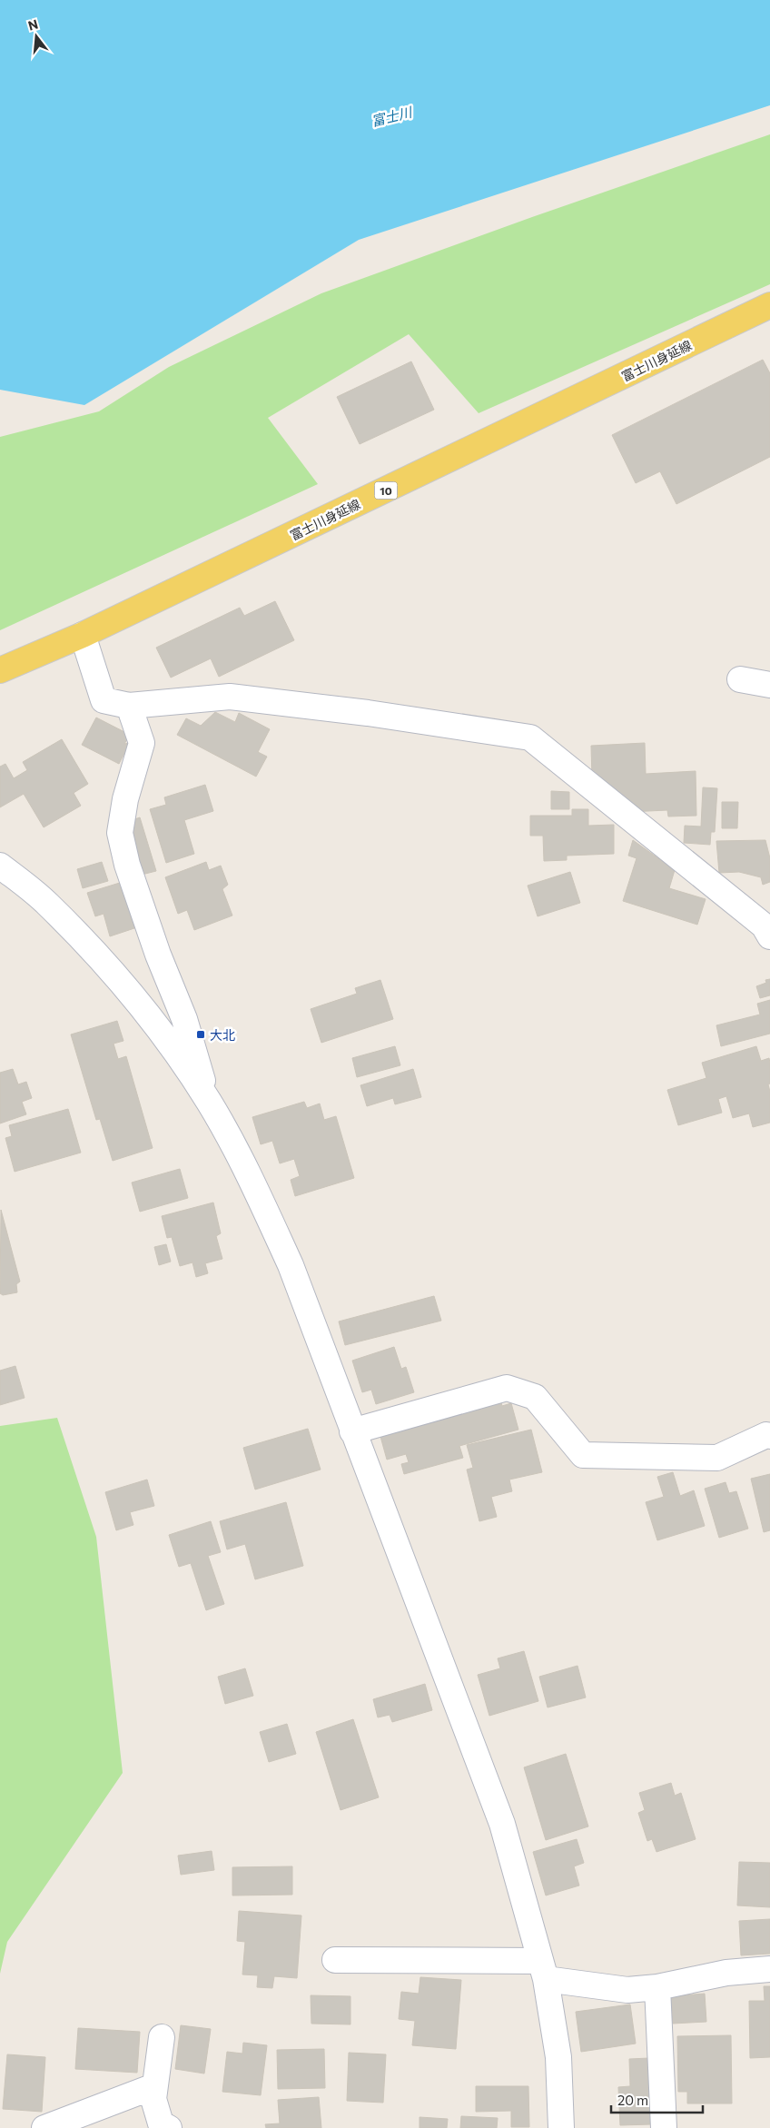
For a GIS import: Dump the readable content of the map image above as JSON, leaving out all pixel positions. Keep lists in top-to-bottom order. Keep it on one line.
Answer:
{"streets":{"main road":["富士川身延線","10"]},"water":["富士川"],"places":{"transit":["大北"]},"scale_bar":"20 m","north":"top"}
